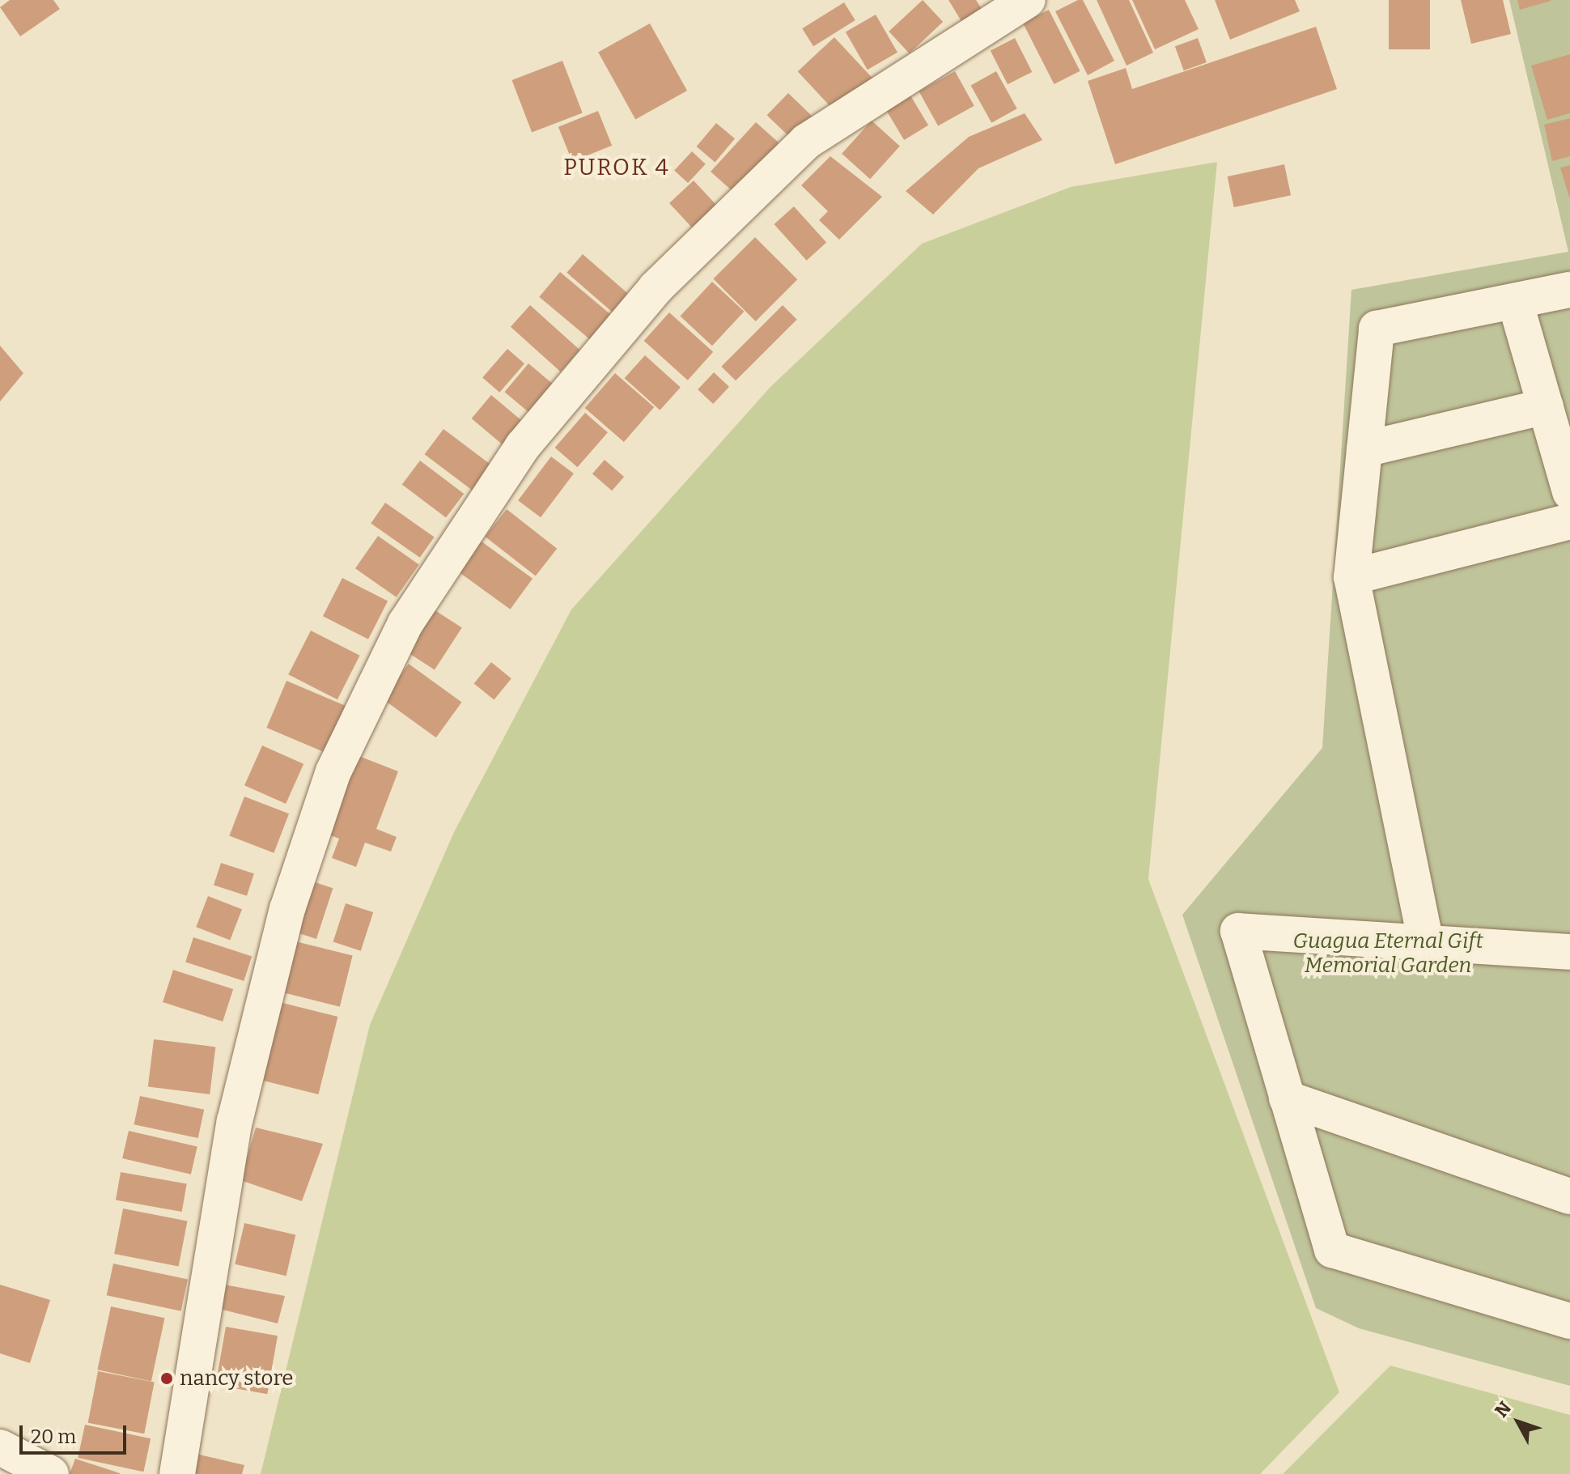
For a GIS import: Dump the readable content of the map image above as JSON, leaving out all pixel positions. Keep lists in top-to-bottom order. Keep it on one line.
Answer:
{"districts":["PUROK 4"],"parks":["Guagua Eternal Gift Memorial Garden"],"places":["nancy store"],"scale_bar":"20 m","north":"top left"}
